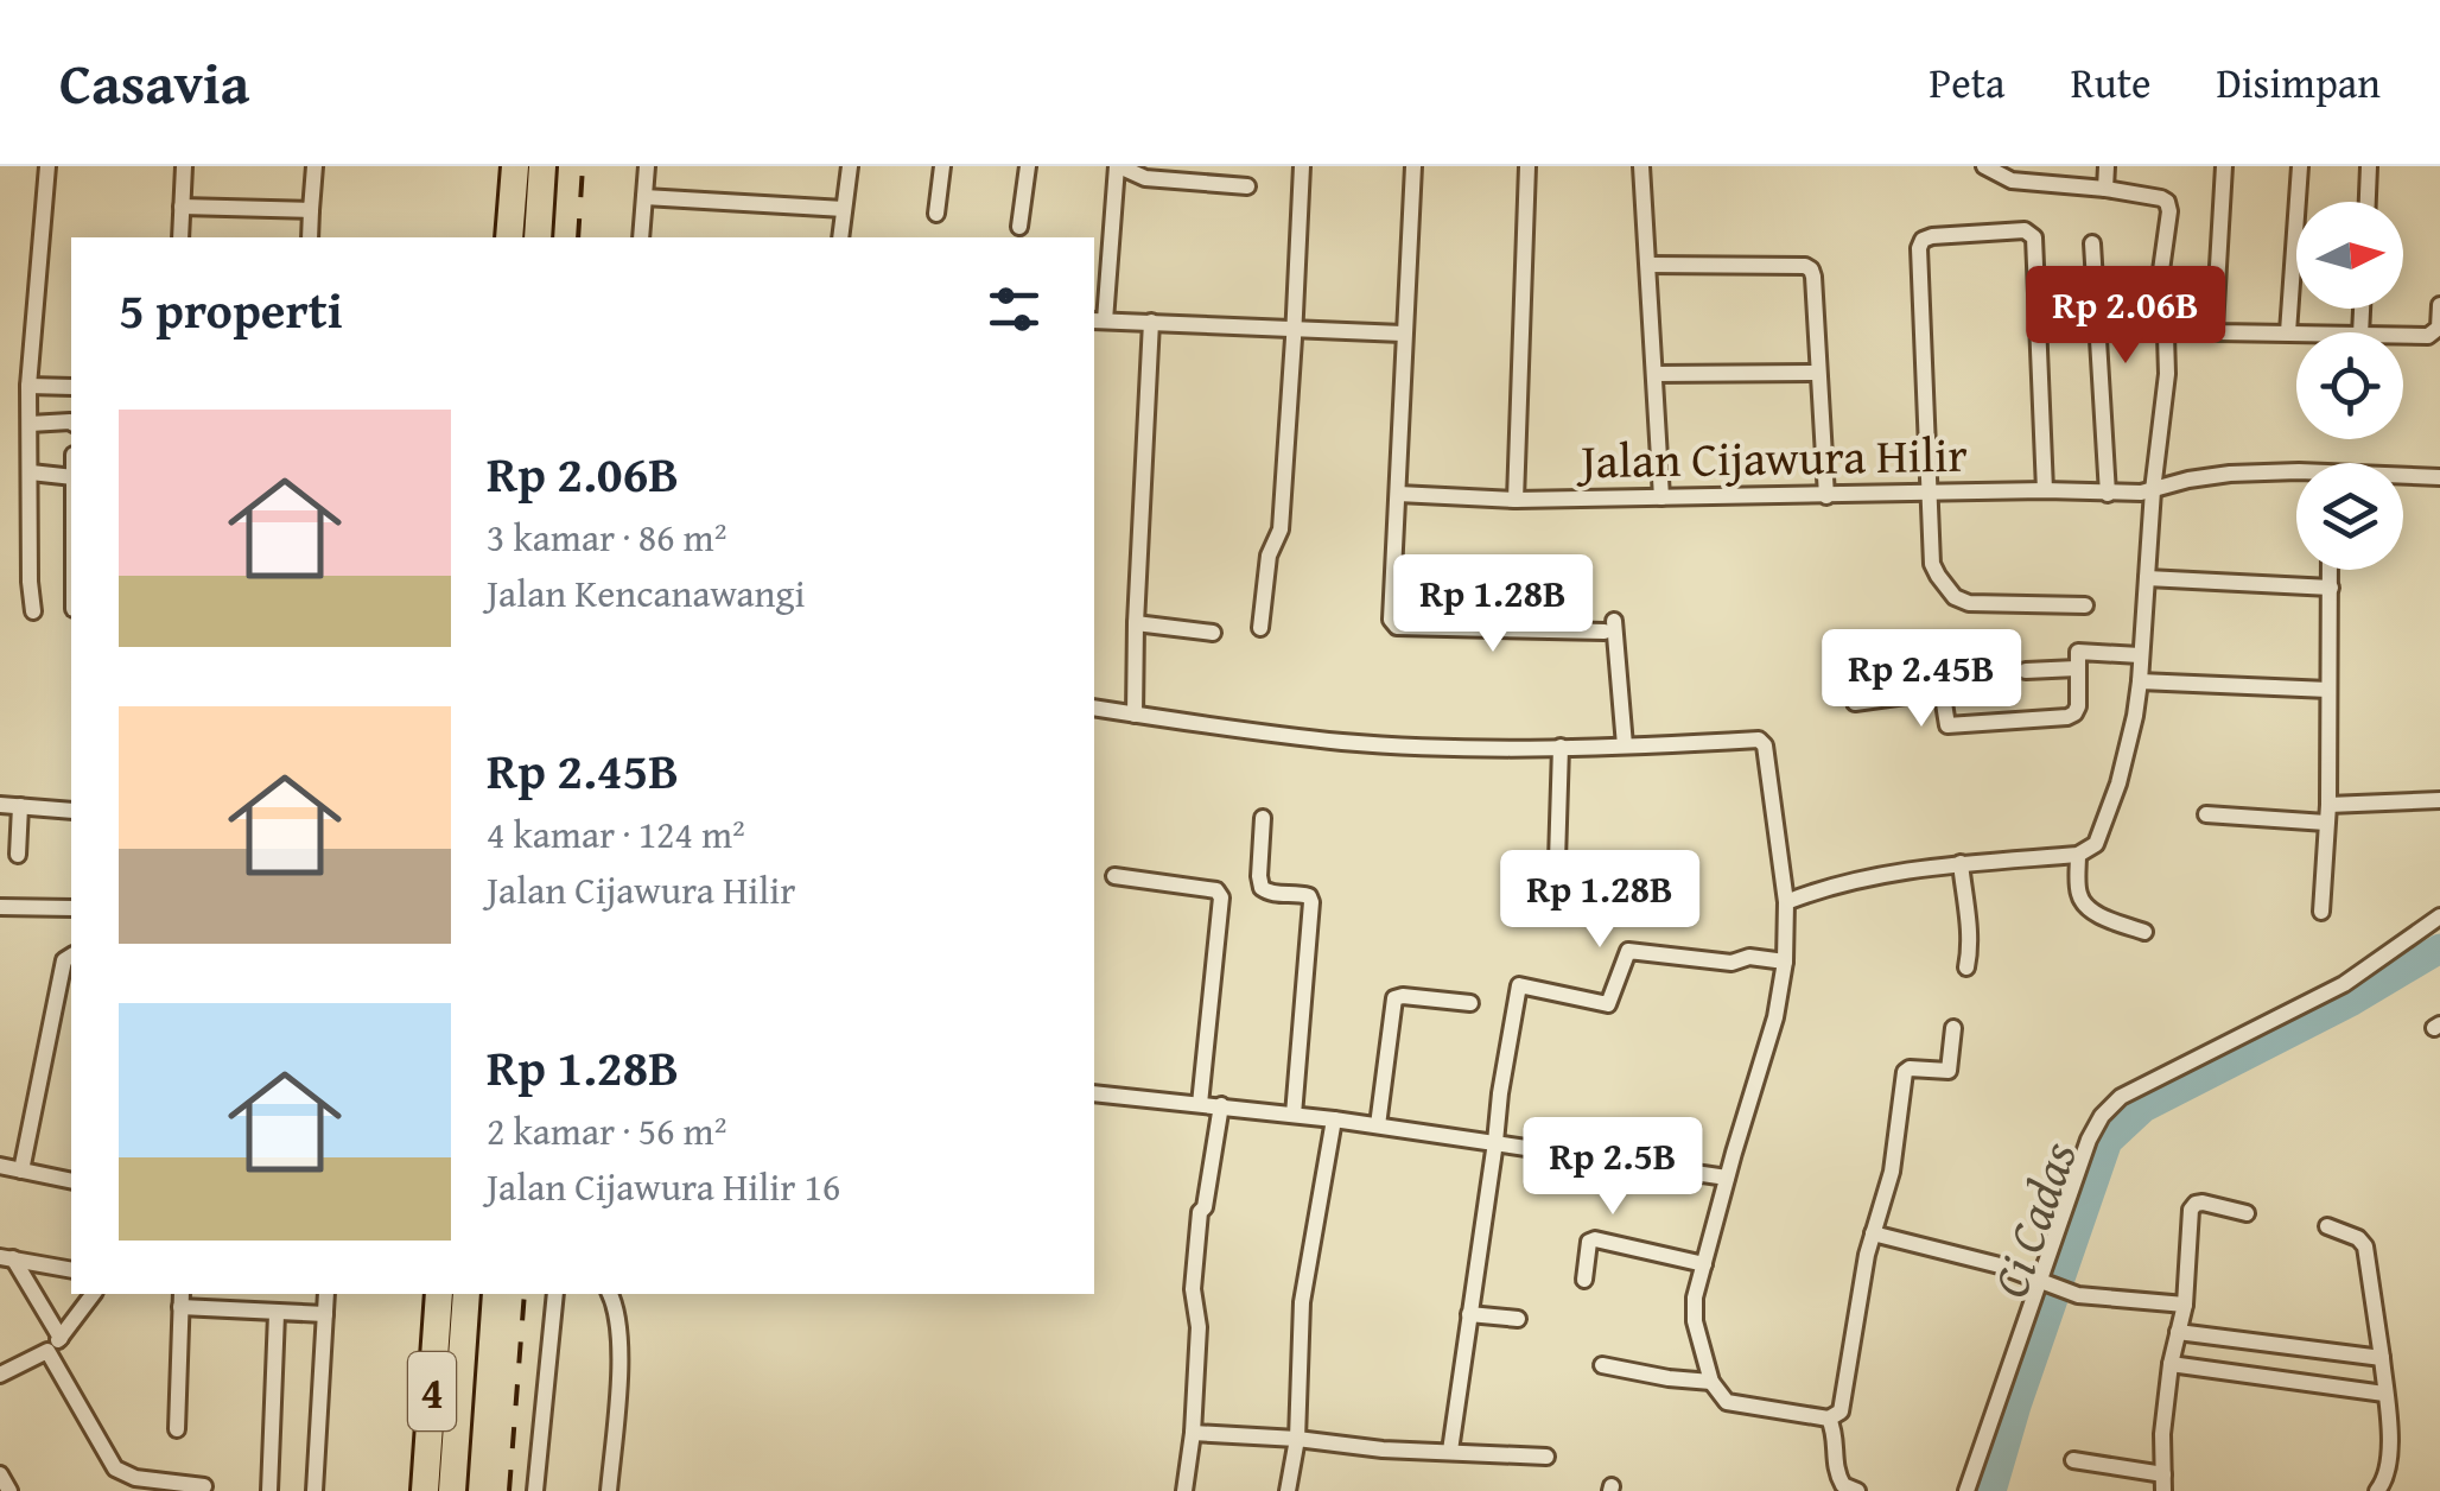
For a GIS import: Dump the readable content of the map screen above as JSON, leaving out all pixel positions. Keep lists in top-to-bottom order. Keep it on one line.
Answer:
{"streets":{"highway":["4"],"street":["Jalan Cijawura Hilir"]},"water":["Ci Cadas"],"north":"right","page":{"header":"Casavia","nav":["Peta","Rute","Disimpan"],"heading":"5 properti","price":["Rp 2.06B","Rp 1.28B","Rp 2.45B","Rp 1.28B","Rp 2.5B"],"list":[{"name":"Rp 2.06B","note":"3 kamar · 86 m² · Jalan Kencanawangi"},{"name":"Rp 2.45B","note":"4 kamar · 124 m² · Jalan Cijawura Hilir"},{"name":"Rp 1.28B","note":"2 kamar · 56 m² · Jalan Cijawura Hilir 16"}]}}
